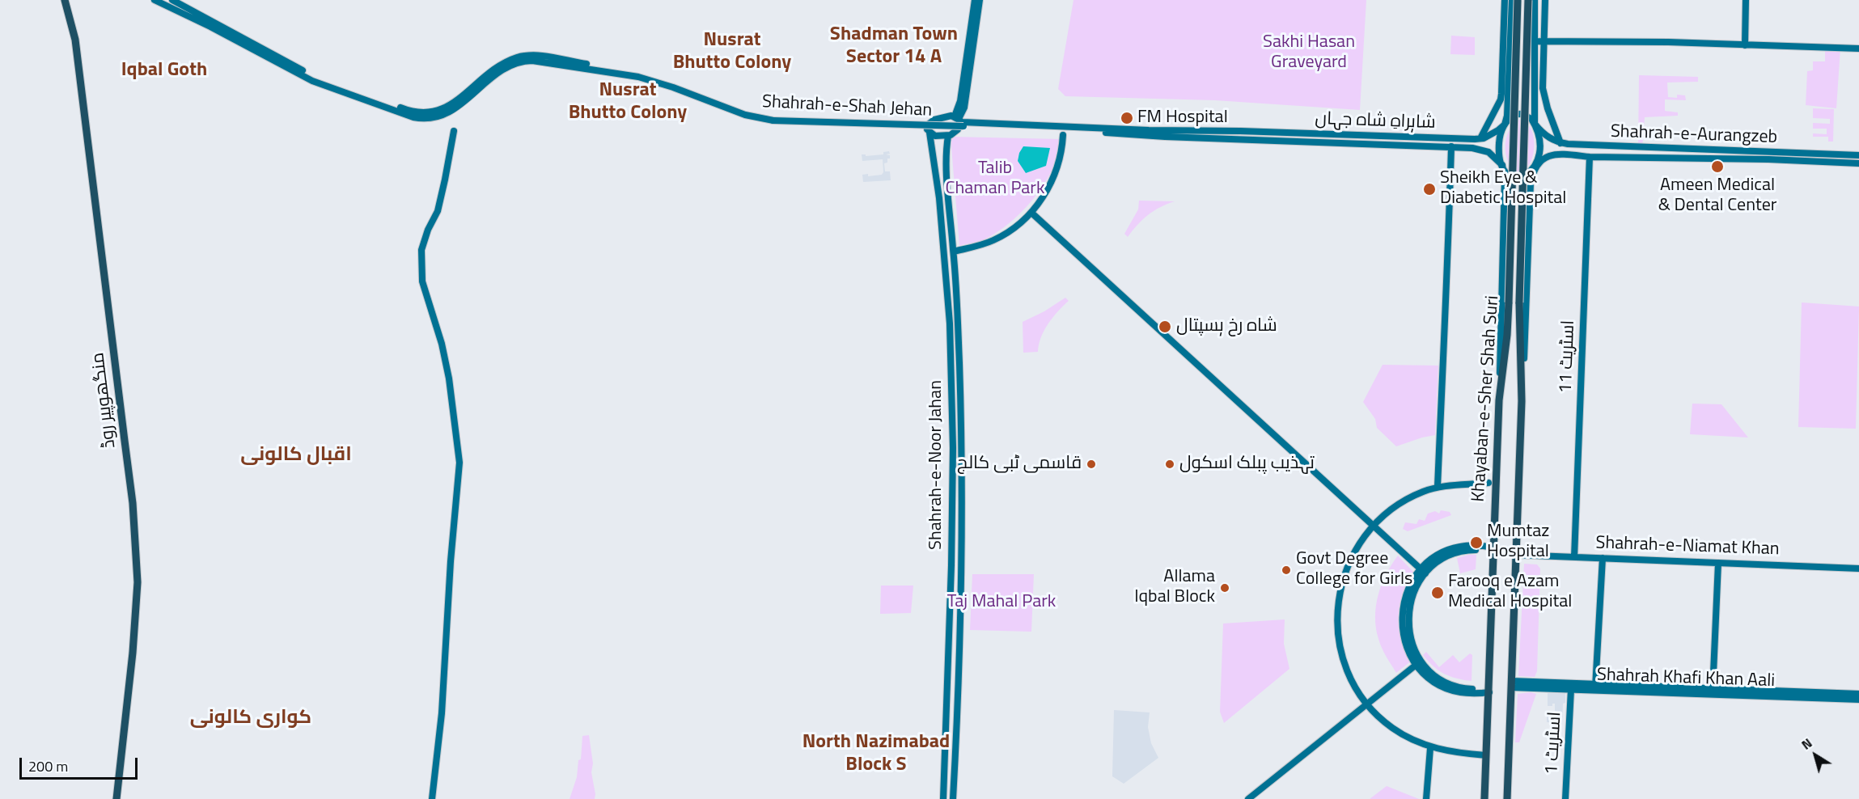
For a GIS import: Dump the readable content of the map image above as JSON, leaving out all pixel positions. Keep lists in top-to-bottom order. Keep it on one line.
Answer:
{"streets":{"main road":["Shahrah-e-Shah Jehan","شاہراہِ شاہ جہاں","Shahrah-e-Aurangzeb","اسٹریٹ 11","Khayaban-e-Sher Shah Suri","منگھوپیر روڈ","Shahrah-e-Noor Jahan","Shahrah-e-Niamat Khan","Shahrah Khafi Khan Aali","اسٹریٹ 1"]},"crossings":[["Shahrah-e-Shah Jehan","شاہراہِ شاہ جہاں"],["شاہراہِ شاہ جہاں","Shahrah-e-Aurangzeb"],["Shahrah-e-Aurangzeb","اسٹریٹ 11"],["اسٹریٹ 11","Shahrah-e-Niamat Khan"],["Khayaban-e-Sher Shah Suri","Shahrah-e-Niamat Khan"],["Khayaban-e-Sher Shah Suri","Shahrah Khafi Khan Aali"],["Shahrah Khafi Khan Aali","اسٹریٹ 1"]],"districts":["Shadman Town Sector 14 A","Nusrat Bhutto Colony","Iqbal Goth","Nusrat Bhutto Colony","اقبال کالونی","کواری کالونی","North Nazimabad Block S"],"parks":["Sakhi Hasan Graveyard","Talib Chaman Park","Taj Mahal Park"],"places":["FM Hospital","Ameen Medical & Dental Center","Sheikh Eye & Diabetic Hospital","شاہ رخ ہسپتال","قاسمی ٹبی کالج","تہذیب پبلک اسکول","Mumtaz Hospital","Govt Degree College for Girls","Allama Iqbal Block","Farooq e Azam Medical Hospital"],"scale_bar":"200 m","north":"top left"}
